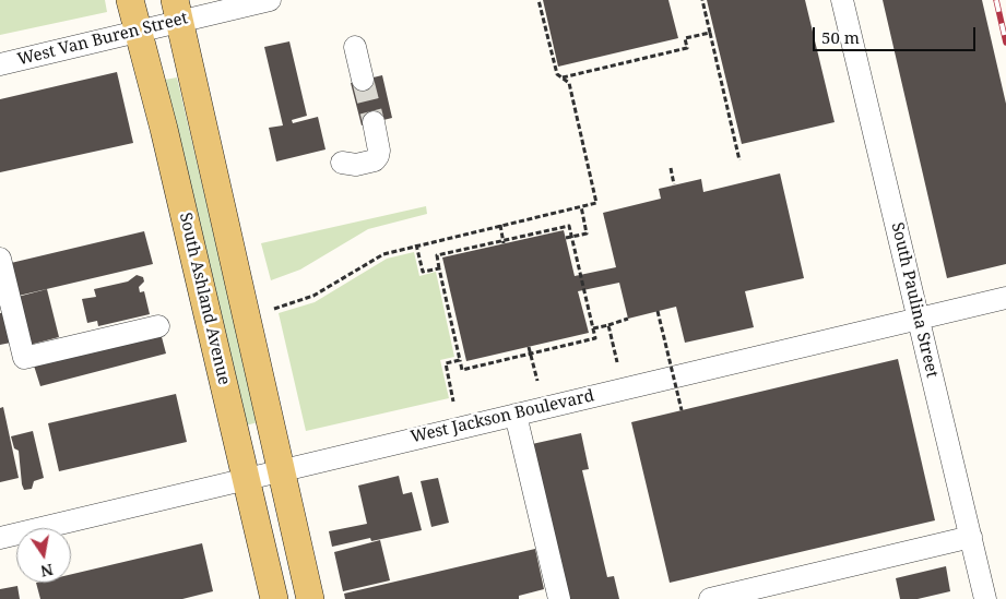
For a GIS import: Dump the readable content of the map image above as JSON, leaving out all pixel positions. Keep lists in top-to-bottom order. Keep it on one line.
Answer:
{"streets":{"main road":["South Ashland Avenue"],"street":["West Van Buren Street","South Paulina Street","West Jackson Boulevard"]},"crossings":[["West Van Buren Street","South Ashland Avenue"],["South Ashland Avenue","West Jackson Boulevard"],["South Paulina Street","West Jackson Boulevard"]],"scale_bar":"50 m","north":"bottom"}
